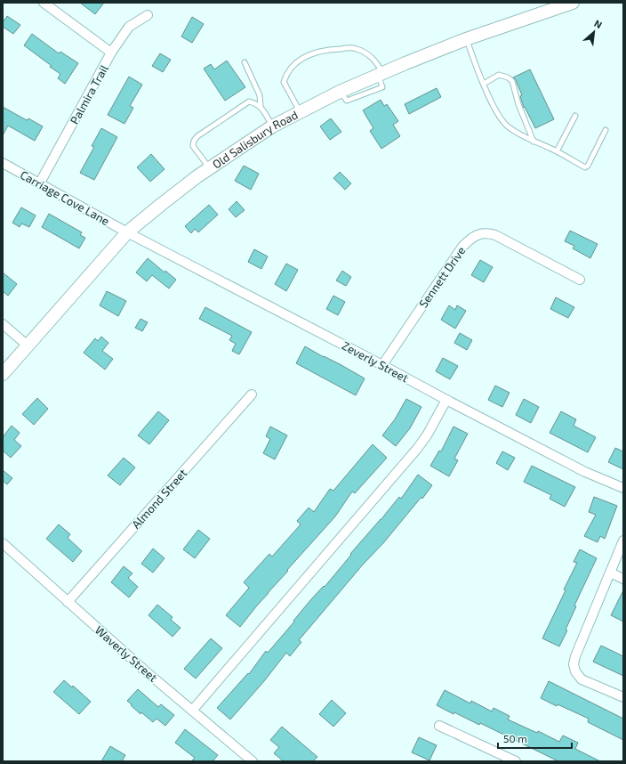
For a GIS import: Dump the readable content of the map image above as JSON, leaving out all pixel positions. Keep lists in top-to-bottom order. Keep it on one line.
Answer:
{"streets":{"main road":["Old Salisbury Road"],"street":["Palmira Trail","Carriage Cove Lane","Sennett Drive","Zeverly Street","Almond Street","Waverly Street"]},"crossings":[["Palmira Trail","Carriage Cove Lane"],["Old Salisbury Road","Carriage Cove Lane"],["Old Salisbury Road","Zeverly Street"],["Carriage Cove Lane","Zeverly Street"],["Sennett Drive","Zeverly Street"],["Almond Street","Waverly Street"]],"scale_bar":"50 m","north":"top right"}
